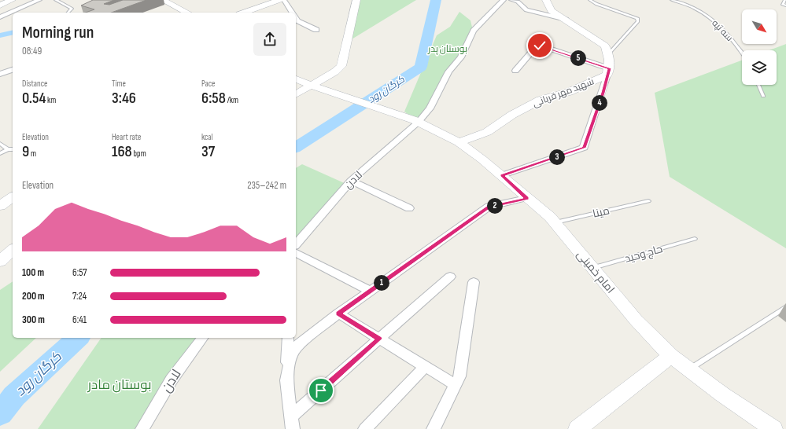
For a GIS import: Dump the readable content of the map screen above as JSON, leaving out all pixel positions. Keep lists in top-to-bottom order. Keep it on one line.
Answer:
{"streets":{"street":["شهید مهر قربانی","لادن","امام خمینی"],"lane":["سه تپه","مینا","حاج وحید"]},"crossings":[["شهید مهر قربانی","امام خمینی"],["لادن","امام خمینی"],["مینا","امام خمینی"],["حاج وحید","امام خمینی"]],"water":["کرگان رود"],"parks":["بوستان پدر","بوستان مادر"],"north":"bottom right","page":{"heading":["Morning run","08:49"],"pins":["5","4","3","2","1"],"stats":[["Distance","0.54 km"],["Time","3:46"],["Pace","6:58 /km"],["Elevation","9 m"],["Heart rate","168 bpm"],["kcal","37"]],"chart":["Elevation","235–242 m"],"list":[{"name":"100 m","note":"6:57"},{"name":"200 m","note":"7:24"},{"name":"300 m","note":"6:41"}]}}
